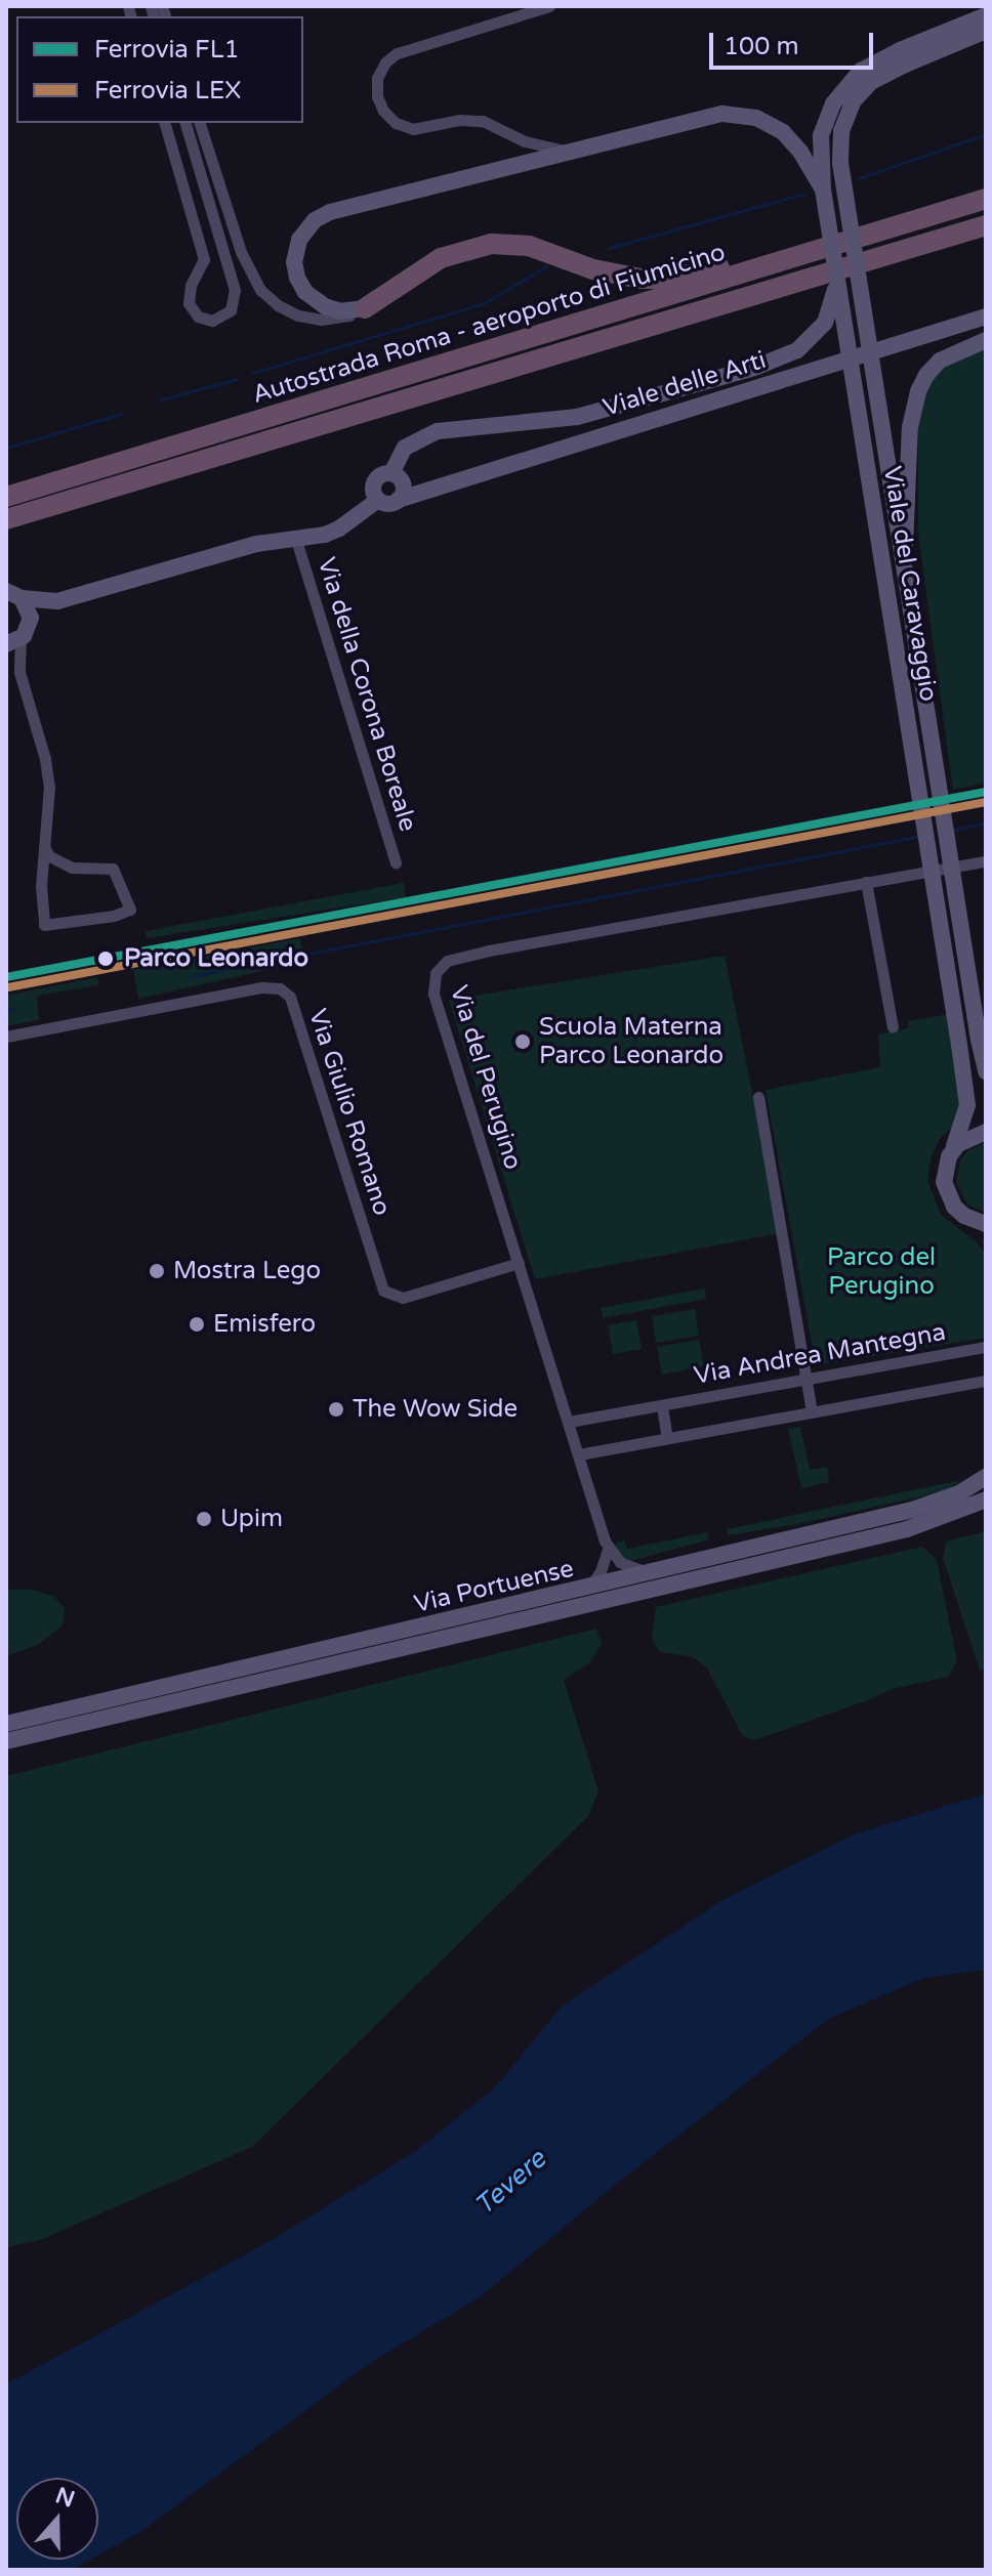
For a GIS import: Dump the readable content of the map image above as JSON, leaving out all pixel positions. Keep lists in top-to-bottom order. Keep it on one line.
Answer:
{"streets":{"highway":["Autostrada Roma - aeroporto di Fiumicino"],"street":["Viale delle Arti","Viale del Caravaggio","Via della Corona Boreale","Via del Perugino","Via Giulio Romano","Via Andrea Mantegna","Via Portuense"]},"crossings":[["Via del Perugino","Via Giulio Romano"],["Via del Perugino","Via Andrea Mantegna"]],"water":["Tevere"],"parks":["Parco del Perugino"],"places":["Parco Leonardo","Scuola Materna Parco Leonardo","Mostra Lego","Emisfero","The Wow Side","Upim"],"lines":["rail line FL1","rail line LEX"],"legend":["Ferrovia FL1","Ferrovia LEX"],"scale_bar":"100 m","north":"top"}
